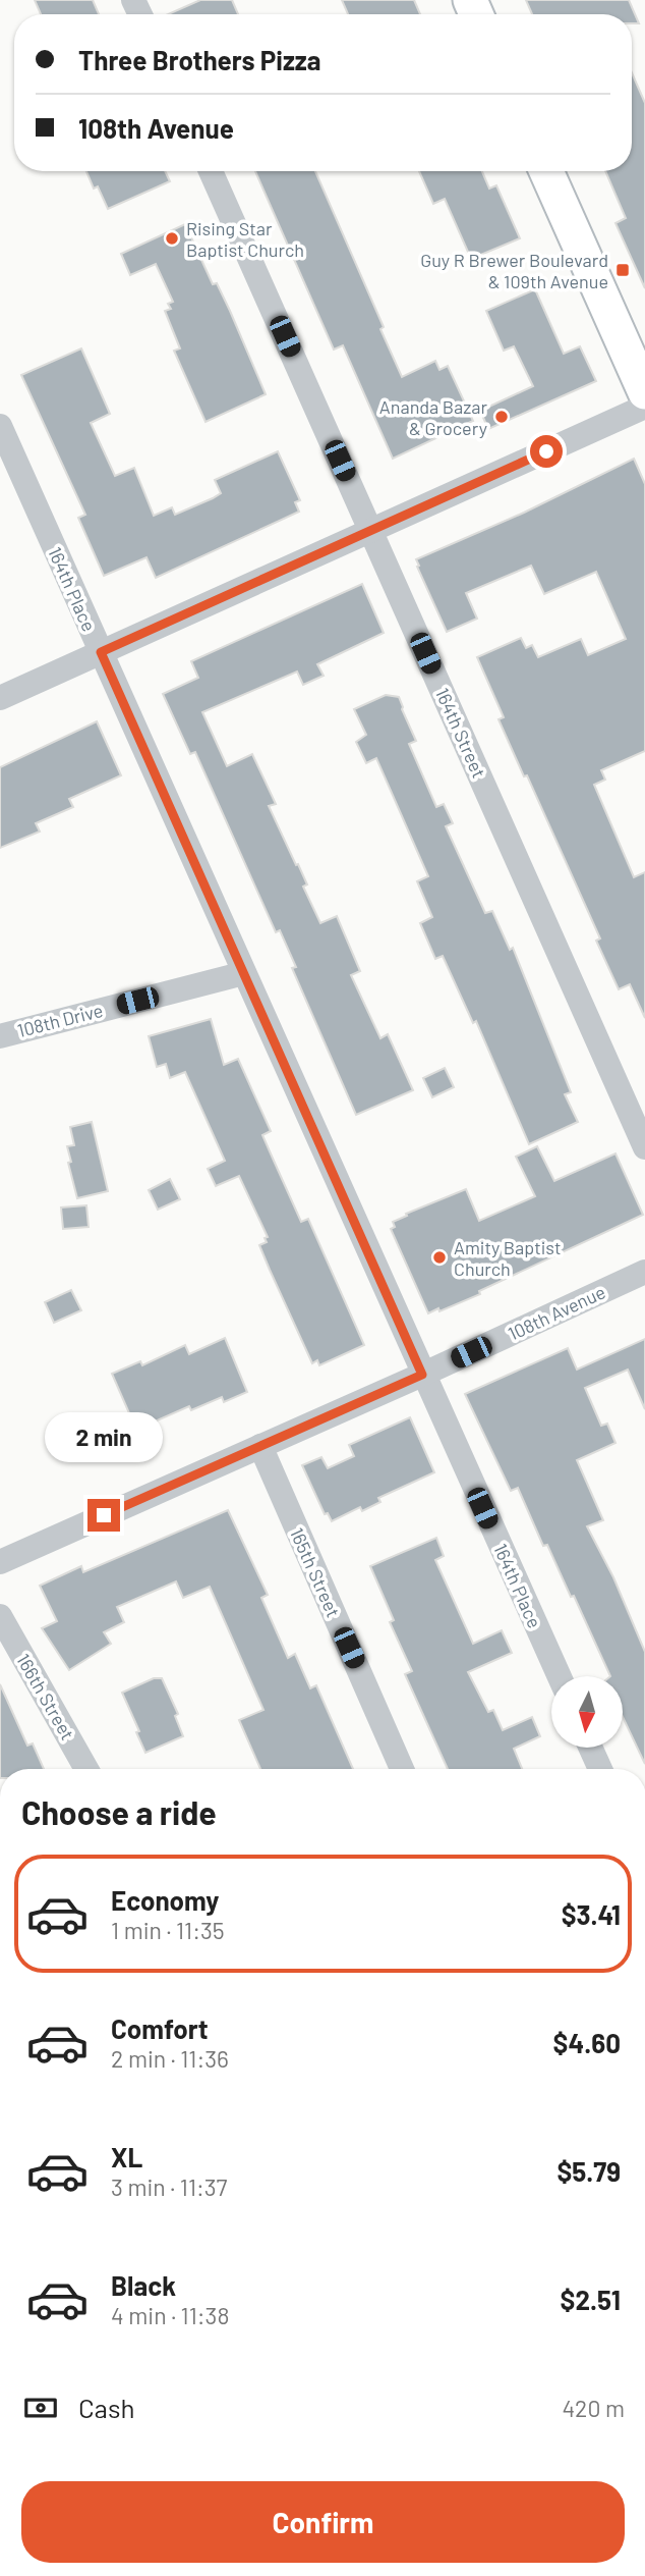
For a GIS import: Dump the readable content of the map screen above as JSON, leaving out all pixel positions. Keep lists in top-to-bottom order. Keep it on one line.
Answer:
{"streets":{"street":["164th Place","164th Street","108th Drive","108th Avenue","165th Street","166th Street"]},"crossings":[["164th Place","108th Drive"],["164th Place","108th Avenue"],["108th Avenue","165th Street"]],"places":{"other":["Rising Star Baptist Church","Ananda Bazar & Grocery","Amity Baptist Church"],"transit":["Guy R Brewer Boulevard & 109th Avenue"]},"north":"bottom","page":{"banner":["Three Brothers Pizza","108th Avenue"],"bubble":"2 min","heading":"Choose a ride","list":[{"name":"Economy","note":"1 min · 11:35","value":"$3.41"},{"name":"Comfort","note":"2 min · 11:36","value":"$4.60"},{"name":"XL","note":"3 min · 11:37","value":"$5.79"},{"name":"Black","note":"4 min · 11:38","value":"$2.51"}],"pay":["Cash","420 m"],"buttons":"Confirm"}}
